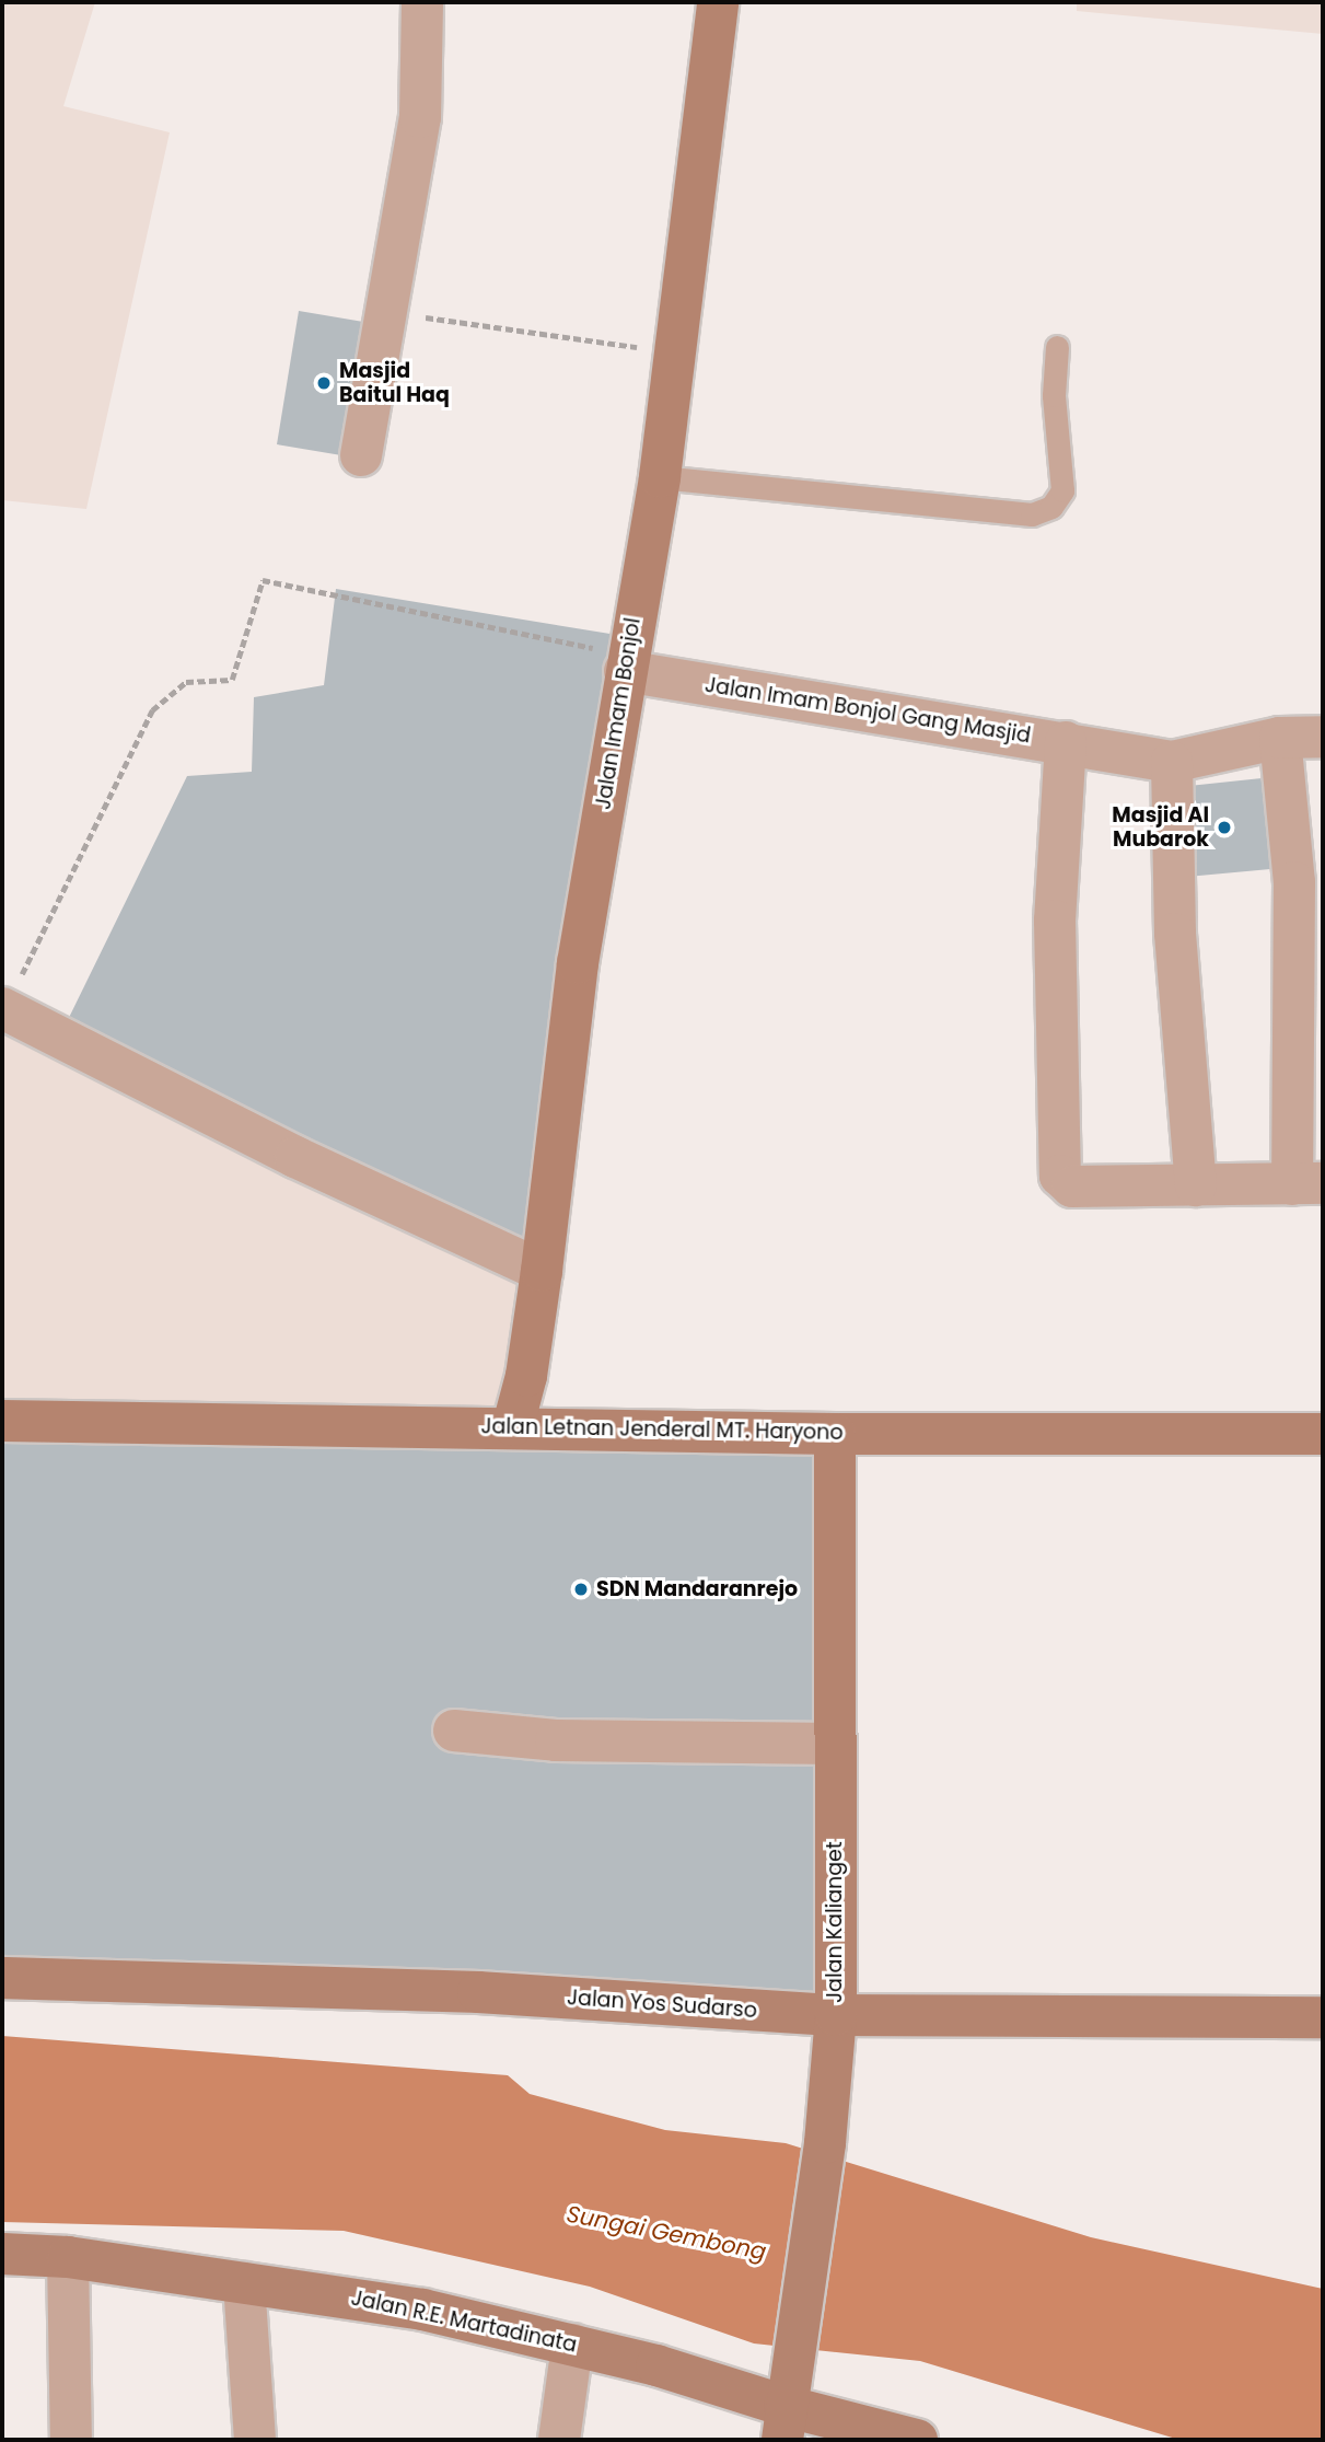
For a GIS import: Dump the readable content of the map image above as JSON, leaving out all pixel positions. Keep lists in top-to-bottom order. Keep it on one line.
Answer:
{"streets":{"street":["Jalan Imam Bonjol Gang Masjid","Jalan Imam Bonjol","Jalan Letnan Jenderal MT. Haryono","Jalan Kalianget","Jalan Yos Sudarso","Jalan R.E. Martadinata"]},"crossings":[["Jalan Imam Bonjol Gang Masjid","Jalan Imam Bonjol"],["Jalan Imam Bonjol","Jalan Letnan Jenderal MT. Haryono"],["Jalan Letnan Jenderal MT. Haryono","Jalan Kalianget"],["Jalan Kalianget","Jalan Yos Sudarso"],["Jalan Kalianget","Jalan R.E. Martadinata"]],"water":["Sungai Gembong"],"places":["Masjid Baitul Haq","Masjid Al Mubarok","SDN Mandaranrejo"]}
